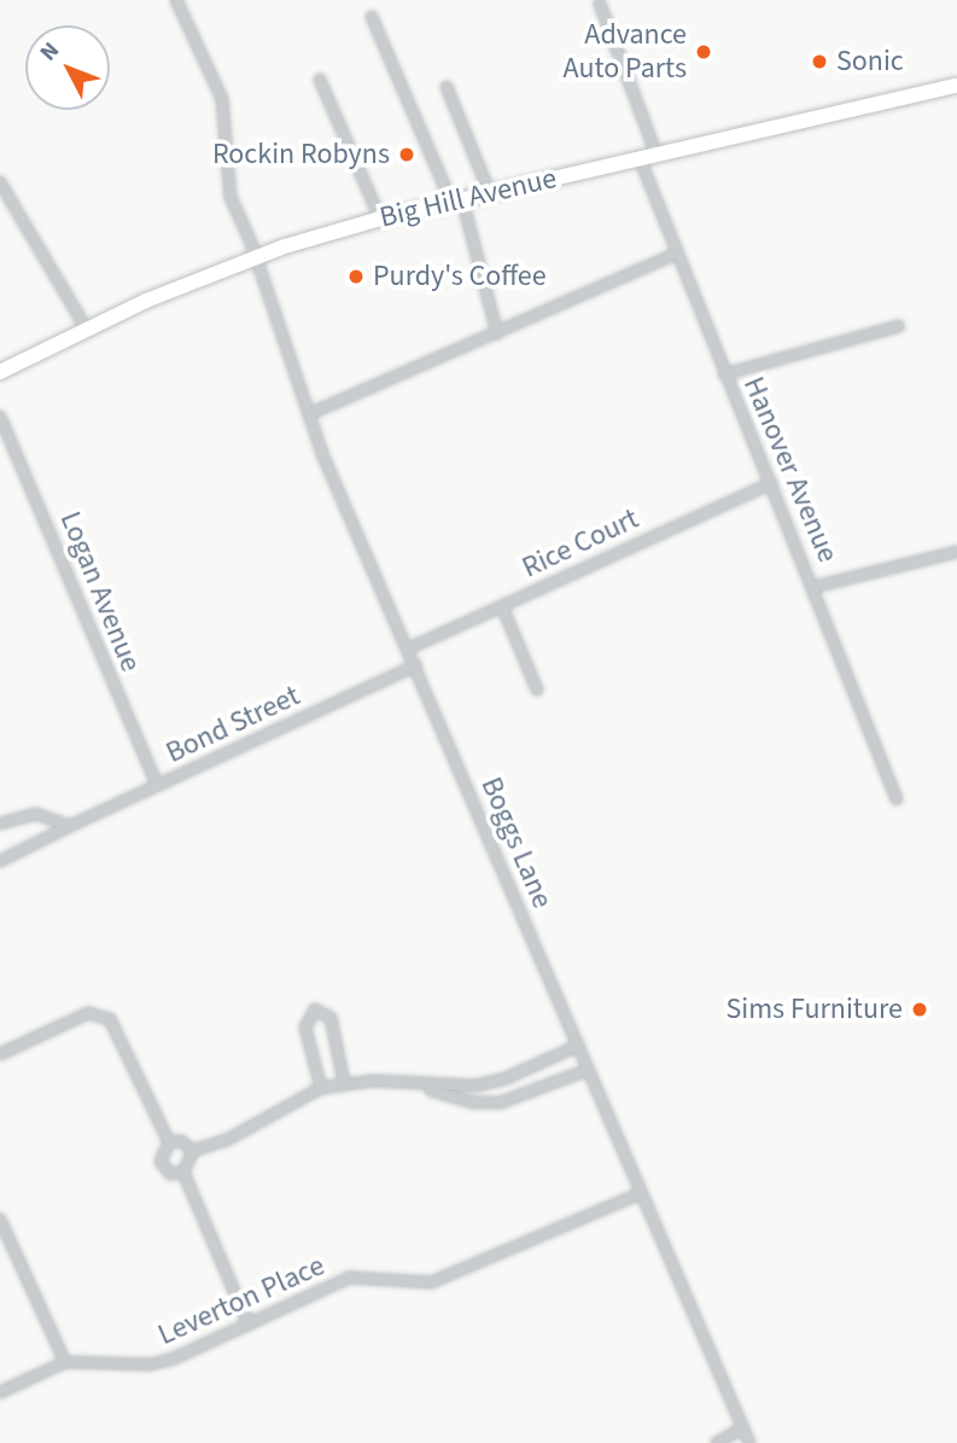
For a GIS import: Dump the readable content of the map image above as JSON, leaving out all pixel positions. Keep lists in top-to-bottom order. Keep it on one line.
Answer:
{"streets":{"main road":["Big Hill Avenue"],"street":["Hanover Avenue","Rice Court","Logan Avenue","Bond Street","Boggs Lane","Leverton Place"]},"crossings":[["Big Hill Avenue","Hanover Avenue"],["Big Hill Avenue","Boggs Lane"],["Hanover Avenue","Rice Court"],["Rice Court","Boggs Lane"],["Logan Avenue","Bond Street"],["Bond Street","Boggs Lane"],["Boggs Lane","Leverton Place"]],"places":["Advance Auto Parts","Sonic","Rockin Robyns","Purdy's Coffee","Sims Furniture"],"north":"top left"}
